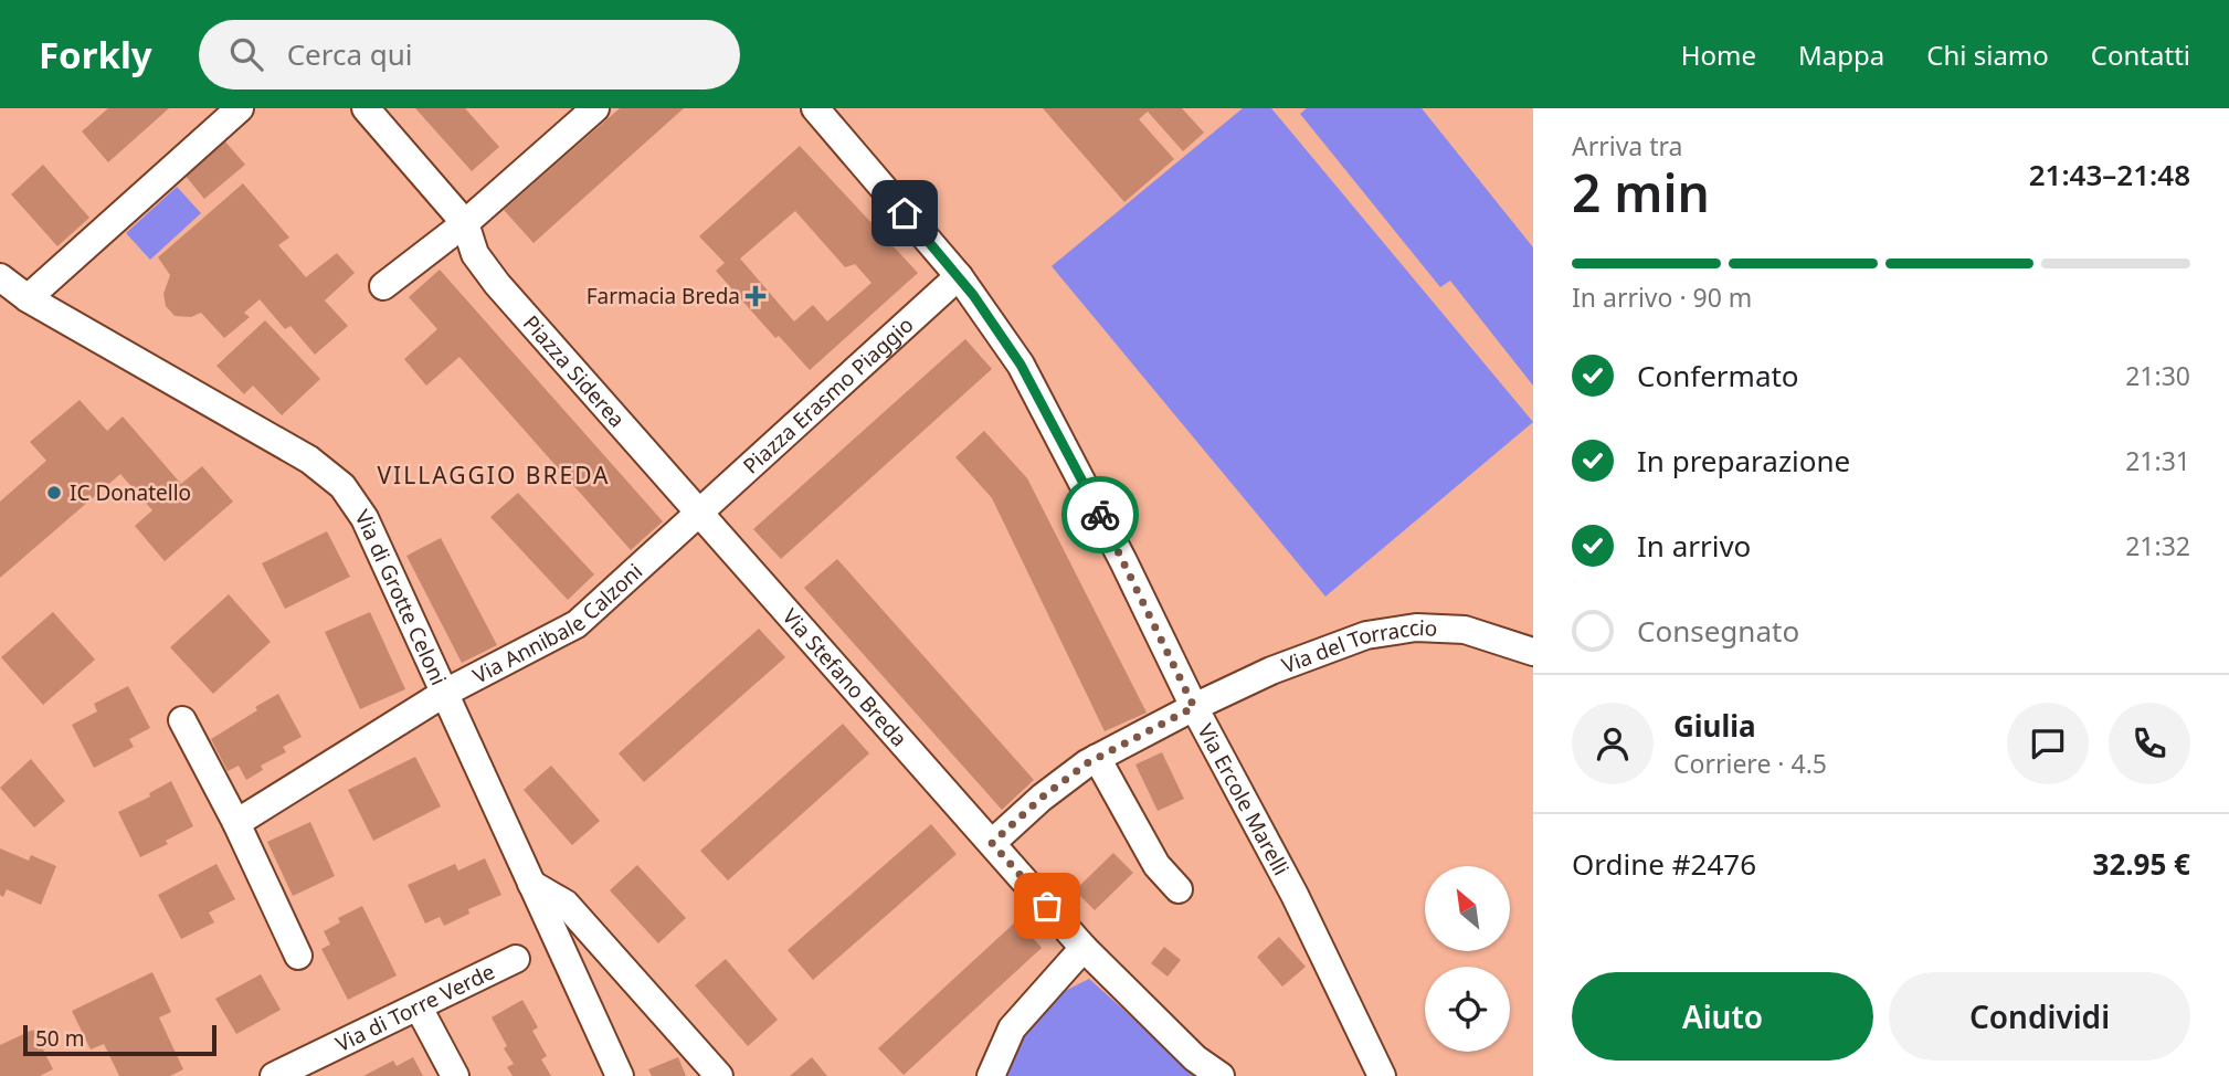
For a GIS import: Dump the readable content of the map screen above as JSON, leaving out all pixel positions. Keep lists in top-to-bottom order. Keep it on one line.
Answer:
{"streets":{"street":["Piazza Siderea","Piazza Erasmo Piaggio","Via di Grotte Celoni","Via Annibale Calzoni","Via del Torraccio","Via Stefano Breda","Via Ercole Marelli","Via di Torre Verde"]},"crossings":[["Piazza Siderea","Piazza Erasmo Piaggio"],["Piazza Siderea","Via Annibale Calzoni"],["Piazza Siderea","Via Stefano Breda"],["Piazza Erasmo Piaggio","Via Annibale Calzoni"],["Piazza Erasmo Piaggio","Via Stefano Breda"],["Piazza Erasmo Piaggio","Via Ercole Marelli"],["Via di Grotte Celoni","Via Annibale Calzoni"],["Via Annibale Calzoni","Via Stefano Breda"],["Via del Torraccio","Via Stefano Breda"],["Via del Torraccio","Via Ercole Marelli"]],"districts":["VILLAGGIO BREDA"],"places":{"health":["Farmacia Breda"],"other":["IC Donatello"]},"scale_bar":"50 m","north":"top left","page":{"header":"Forkly","search":"Cerca qui","nav":["Home","Mappa","Chi siamo","Contatti"],"heading":["2 min","Arriva tra","21:43–21:48"],"panel":["Giulia","Corriere · 4.5","Ordine #2476","32.95 €"],"bar":"In arrivo · 90 m","list":[["Confermato","21:30"],["In preparazione","21:31"],["In arrivo","21:32"],"Consegnato"],"buttons":["Aiuto","Condividi"],"scale":"50 m"}}
